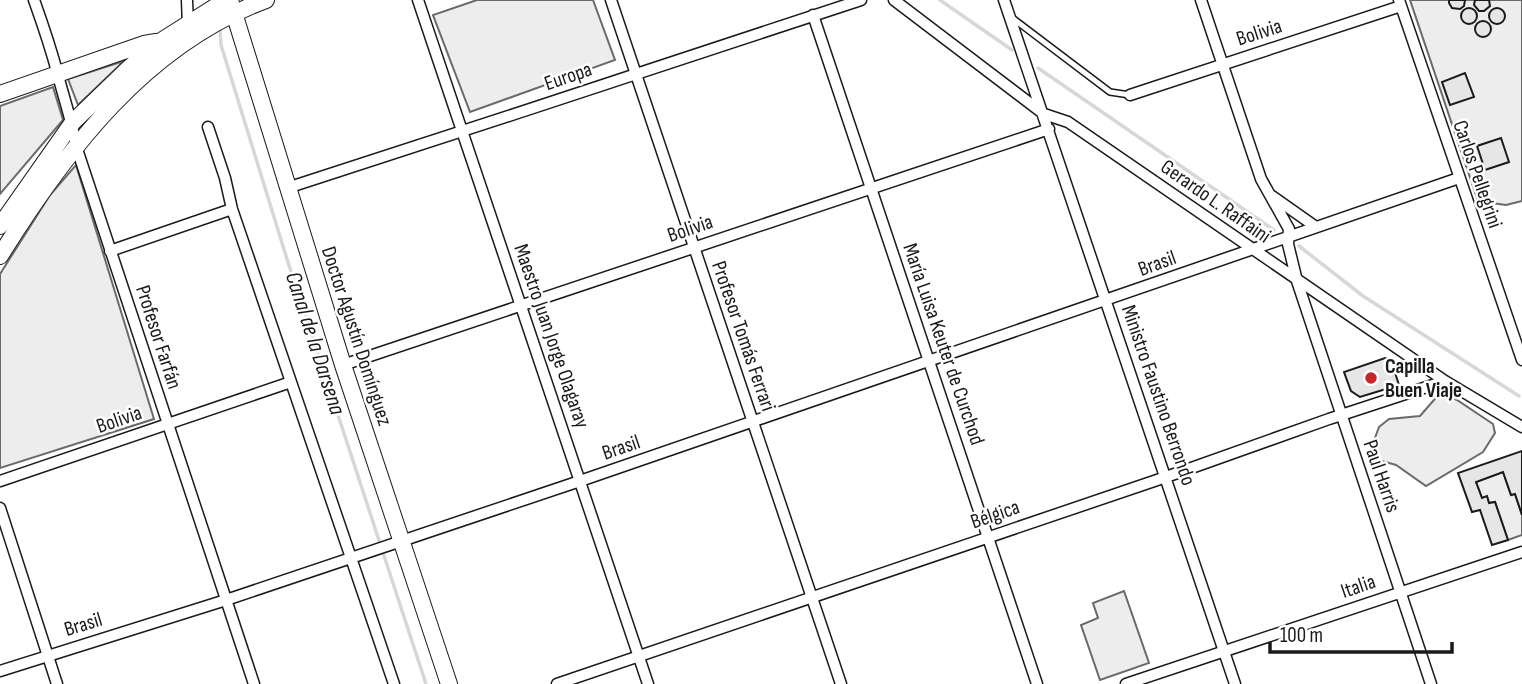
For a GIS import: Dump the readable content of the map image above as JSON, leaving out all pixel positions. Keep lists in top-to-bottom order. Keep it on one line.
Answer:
{"streets":{"street":["Bolivia","Europa","Carlos Pellegrini","Gerardo L. Raffaini","Brasil","Doctor Agustín Domínguez","Maestro Juan Jorge Olagaray","Profesor Tomás Ferrari","Profesor Farfán","María Luisa Keuter de Curchod","Ministro Faustino Berrondo","Paul Harris","Bélgica","Italia"]},"crossings":[["Bolivia","Carlos Pellegrini"],["Bolivia","Doctor Agustín Domínguez"],["Bolivia","Maestro Juan Jorge Olagaray"],["Bolivia","Profesor Tomás Ferrari"],["Bolivia","Profesor Farfán"],["Bolivia","María Luisa Keuter de Curchod"],["Bolivia","Ministro Faustino Berrondo"],["Bolivia","Paul Harris"],["Europa","Doctor Agustín Domínguez"],["Europa","Maestro Juan Jorge Olagaray"],["Europa","Profesor Tomás Ferrari"],["Europa","María Luisa Keuter de Curchod"],["Carlos Pellegrini","Brasil"],["Gerardo L. Raffaini","Brasil"],["Gerardo L. Raffaini","Ministro Faustino Berrondo"],["Gerardo L. Raffaini","Paul Harris"],["Gerardo L. Raffaini","Bélgica"],["Brasil","Doctor Agustín Domínguez"],["Brasil","Maestro Juan Jorge Olagaray"],["Brasil","Profesor Tomás Ferrari"],["Brasil","Profesor Farfán"],["Brasil","María Luisa Keuter de Curchod"],["Brasil","Ministro Faustino Berrondo"],["Brasil","Paul Harris"],["Maestro Juan Jorge Olagaray","Bélgica"],["Profesor Tomás Ferrari","Bélgica"],["María Luisa Keuter de Curchod","Bélgica"],["Ministro Faustino Berrondo","Bélgica"],["Ministro Faustino Berrondo","Italia"],["Paul Harris","Bélgica"],["Paul Harris","Italia"]],"water":["Canal de la Darsena"],"places":["Capilla Buen Viaje"],"scale_bar":"100 m"}
